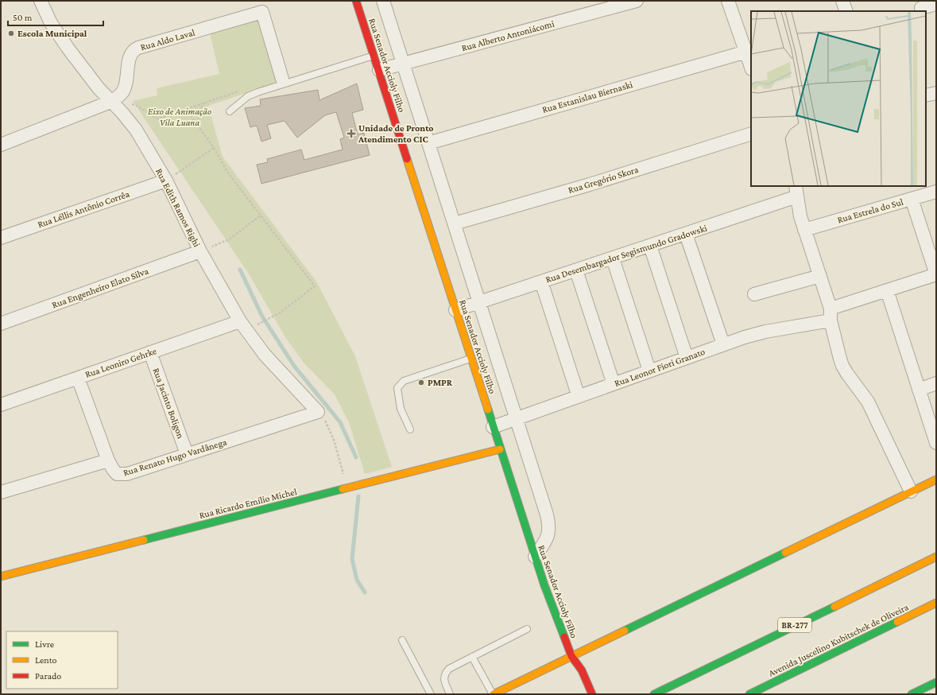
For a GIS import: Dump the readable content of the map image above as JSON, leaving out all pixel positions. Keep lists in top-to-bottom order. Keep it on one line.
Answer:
{"streets":{"main road":["Rua Senador Accioly Filho","Rua Ricardo Emílio Michel","BR-277","Avenida Juscelino Kubitschek de Oliveira"],"street":["Rua Alberto Antoniácomi","Rua Aldo Laval","Rua Estanislau Biernaski","Rua Gregório Skora","Rua Edith Ramos Righi","Rua Léllis Antônio Corrêa","Rua Estrela do Sul","Rua Desembargador Segismundo Gradowski","Rua Engenheiro Elato Silva","Rua Leoniro Gehrke","Rua Leonor Fiori Granato","Rua Jacinto Boligon","Rua Renato Hugo Vardânega"]},"crossings":[["Rua Alberto Antoniácomi","Rua Senador Accioly Filho"],["Rua Aldo Laval","Rua Edith Ramos Righi"],["Rua Senador Accioly Filho","Rua Desembargador Segismundo Gradowski"],["Rua Senador Accioly Filho","Rua Leonor Fiori Granato"],["Rua Senador Accioly Filho","Rua Ricardo Emílio Michel"],["Rua Edith Ramos Righi","Rua Léllis Antônio Corrêa"],["Rua Edith Ramos Righi","Rua Engenheiro Elato Silva"],["Rua Edith Ramos Righi","Rua Leoniro Gehrke"],["Rua Edith Ramos Righi","Rua Renato Hugo Vardânega"],["Rua Leoniro Gehrke","Rua Jacinto Boligon"],["Rua Leoniro Gehrke","Rua Renato Hugo Vardânega"],["Rua Jacinto Boligon","Rua Renato Hugo Vardânega"]],"parks":["Eixo de Animação Vila Luana"],"places":{"other":["Escola Municipal","PMPR"],"health":["Unidade de Pronto Atendimento CIC"]},"legend":["Livre","Lento","Parado"],"scale_bar":"50 m"}
